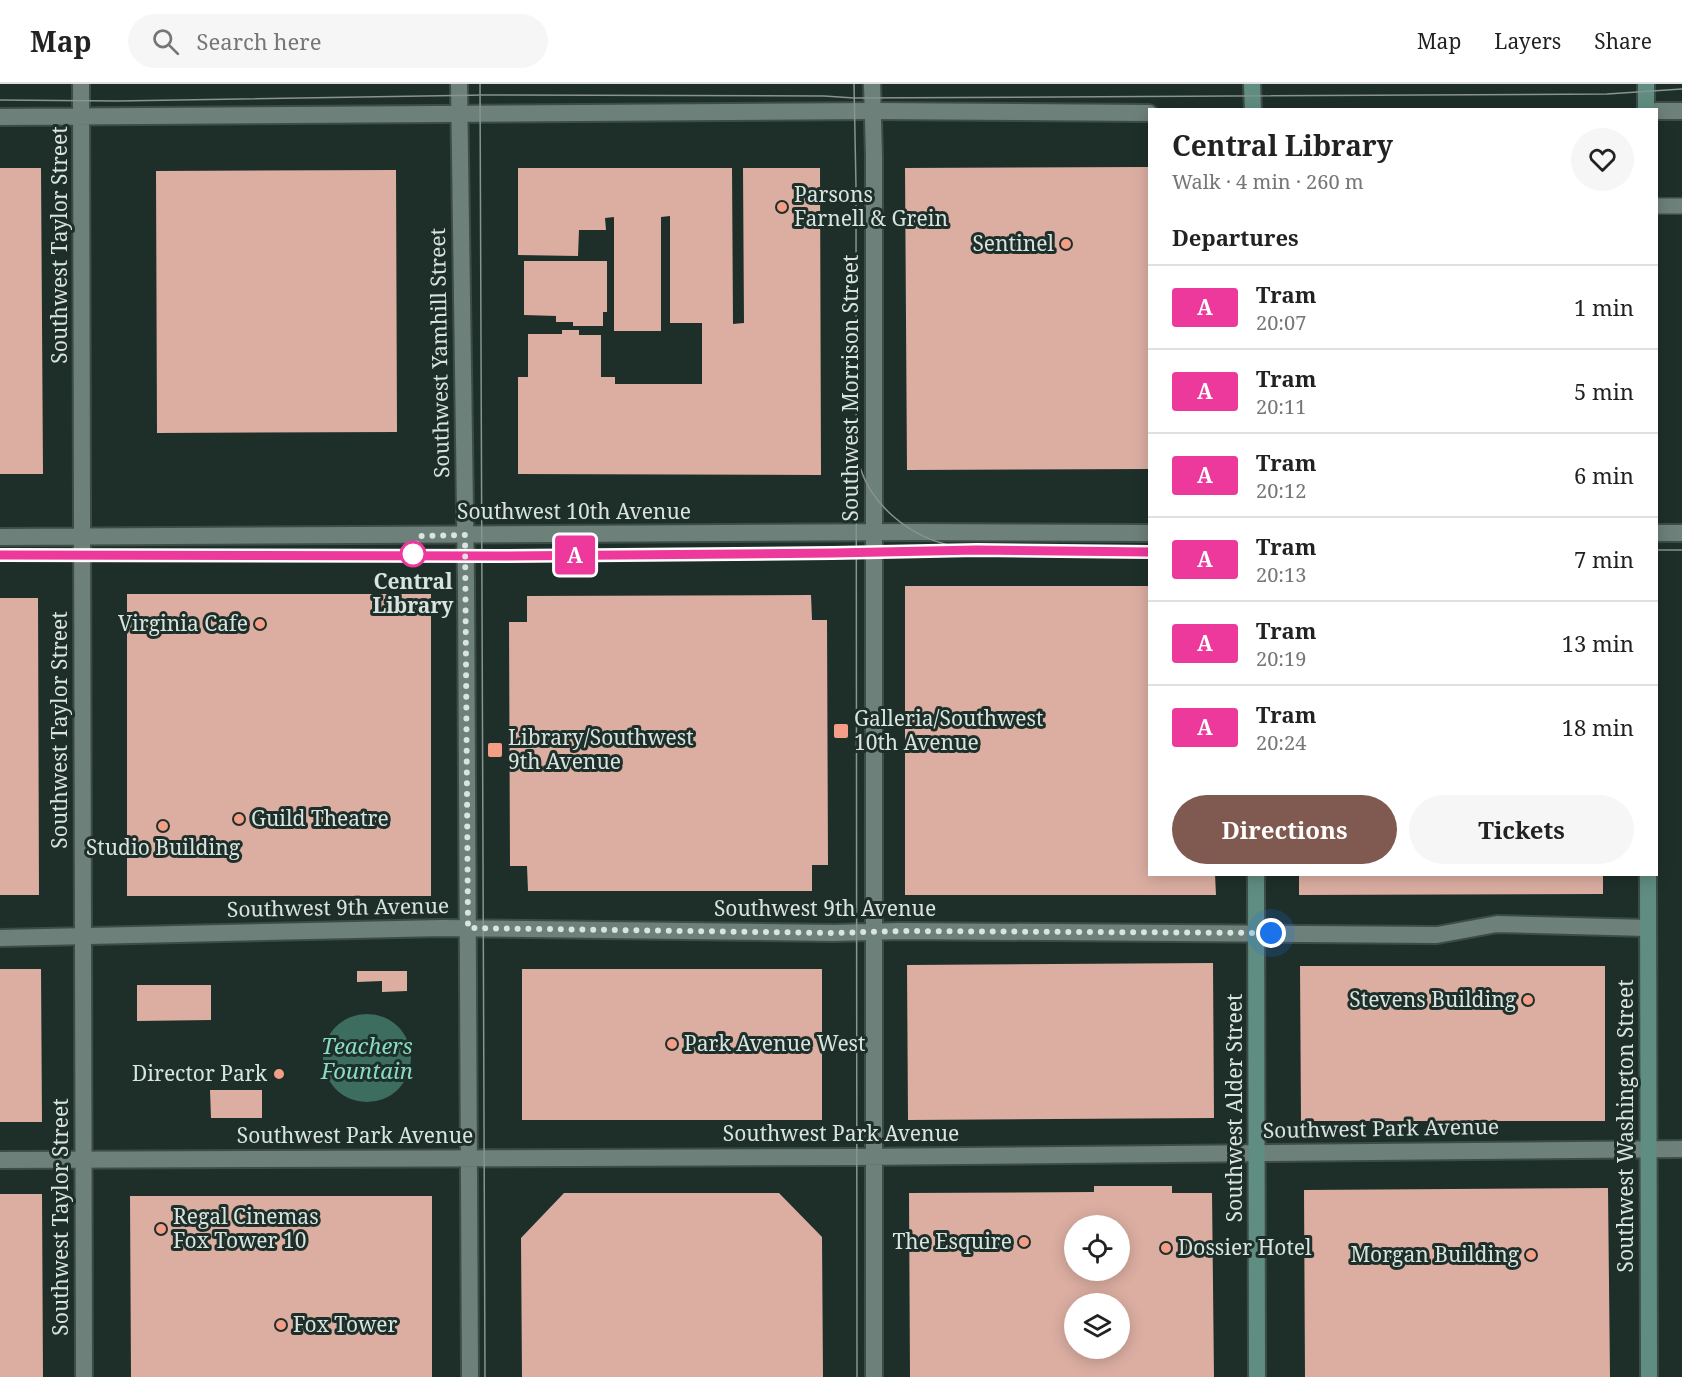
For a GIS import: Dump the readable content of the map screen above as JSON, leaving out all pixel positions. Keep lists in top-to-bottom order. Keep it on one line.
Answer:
{"streets":{"main road":["Southwest Alder Street","Southwest Washington Street"],"street":["Southwest Taylor Street","Southwest Yamhill Street","Southwest Morrison Street","Southwest 10th Avenue","Southwest 9th Avenue","Southwest Park Avenue"]},"crossings":[["Southwest Taylor Street","Southwest 10th Avenue"],["Southwest Taylor Street","Southwest 9th Avenue"],["Southwest Taylor Street","Southwest Park Avenue"],["Southwest Yamhill Street","Southwest 10th Avenue"],["Southwest Yamhill Street","Southwest 9th Avenue"],["Southwest Yamhill Street","Southwest Park Avenue"],["Southwest Morrison Street","Southwest 10th Avenue"],["Southwest Morrison Street","Southwest 9th Avenue"],["Southwest Morrison Street","Southwest Park Avenue"],["Southwest 9th Avenue","Southwest Alder Street"],["Southwest 9th Avenue","Southwest Washington Street"],["Southwest Alder Street","Southwest Park Avenue"],["Southwest Washington Street","Southwest Park Avenue"]],"water":["Teachers Fountain"],"places":{"other":["Parsons Farnell & Grein","Sentinel","Central Library","Virginia Cafe","Guild Theatre","Studio Building","Stevens Building","Park Avenue West","Director Park","Regal Cinemas Fox Tower 10","The Esquire","Dossier Hotel","Morgan Building","Fox Tower"],"transit":["Galleria/Southwest 10th Avenue","Library/Southwest 9th Avenue"]},"lines":["tram line A"],"page":{"header":"Map","search":"Search here","nav":["Map","Layers","Share"],"on_map":"A","heading":[["Central Library","Walk · 4 min · 260 m"],"Departures"],"list":[{"mark":"A","name":"Tram","note":"20:07","value":"1 min"},{"mark":"A","name":"Tram","note":"20:11","value":"5 min"},{"mark":"A","name":"Tram","note":"20:12","value":"6 min"},{"mark":"A","name":"Tram","note":"20:13","value":"7 min"},{"mark":"A","name":"Tram","note":"20:19","value":"13 min"},{"mark":"A","name":"Tram","note":"20:24","value":"18 min"}],"buttons":["Directions","Tickets"]}}
